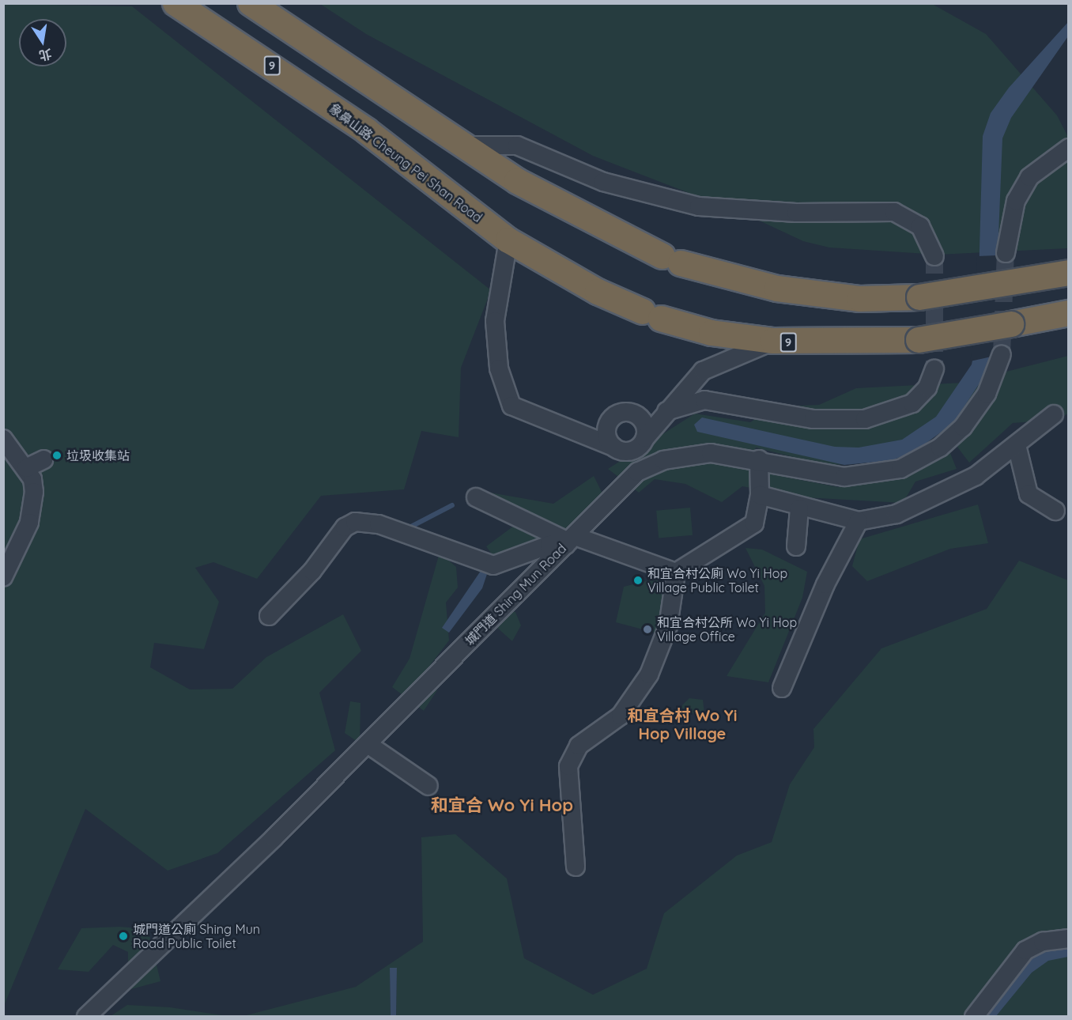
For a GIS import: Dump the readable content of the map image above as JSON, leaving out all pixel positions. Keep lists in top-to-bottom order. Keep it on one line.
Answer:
{"streets":{"highway":["9","象鼻山路 Cheung Pei Shan Road"],"street":["城門道 Shing Mun Road"]},"districts":["和宜合村 Wo Yi Hop Village","和宜合 Wo Yi Hop"],"places":["垃圾收集站","和宜合村公廁 Wo Yi Hop Village Public Toilet","和宜合村公所 Wo Yi Hop Village Office","城門道公廁 Shing Mun Road Public Toilet"],"north":"bottom"}
